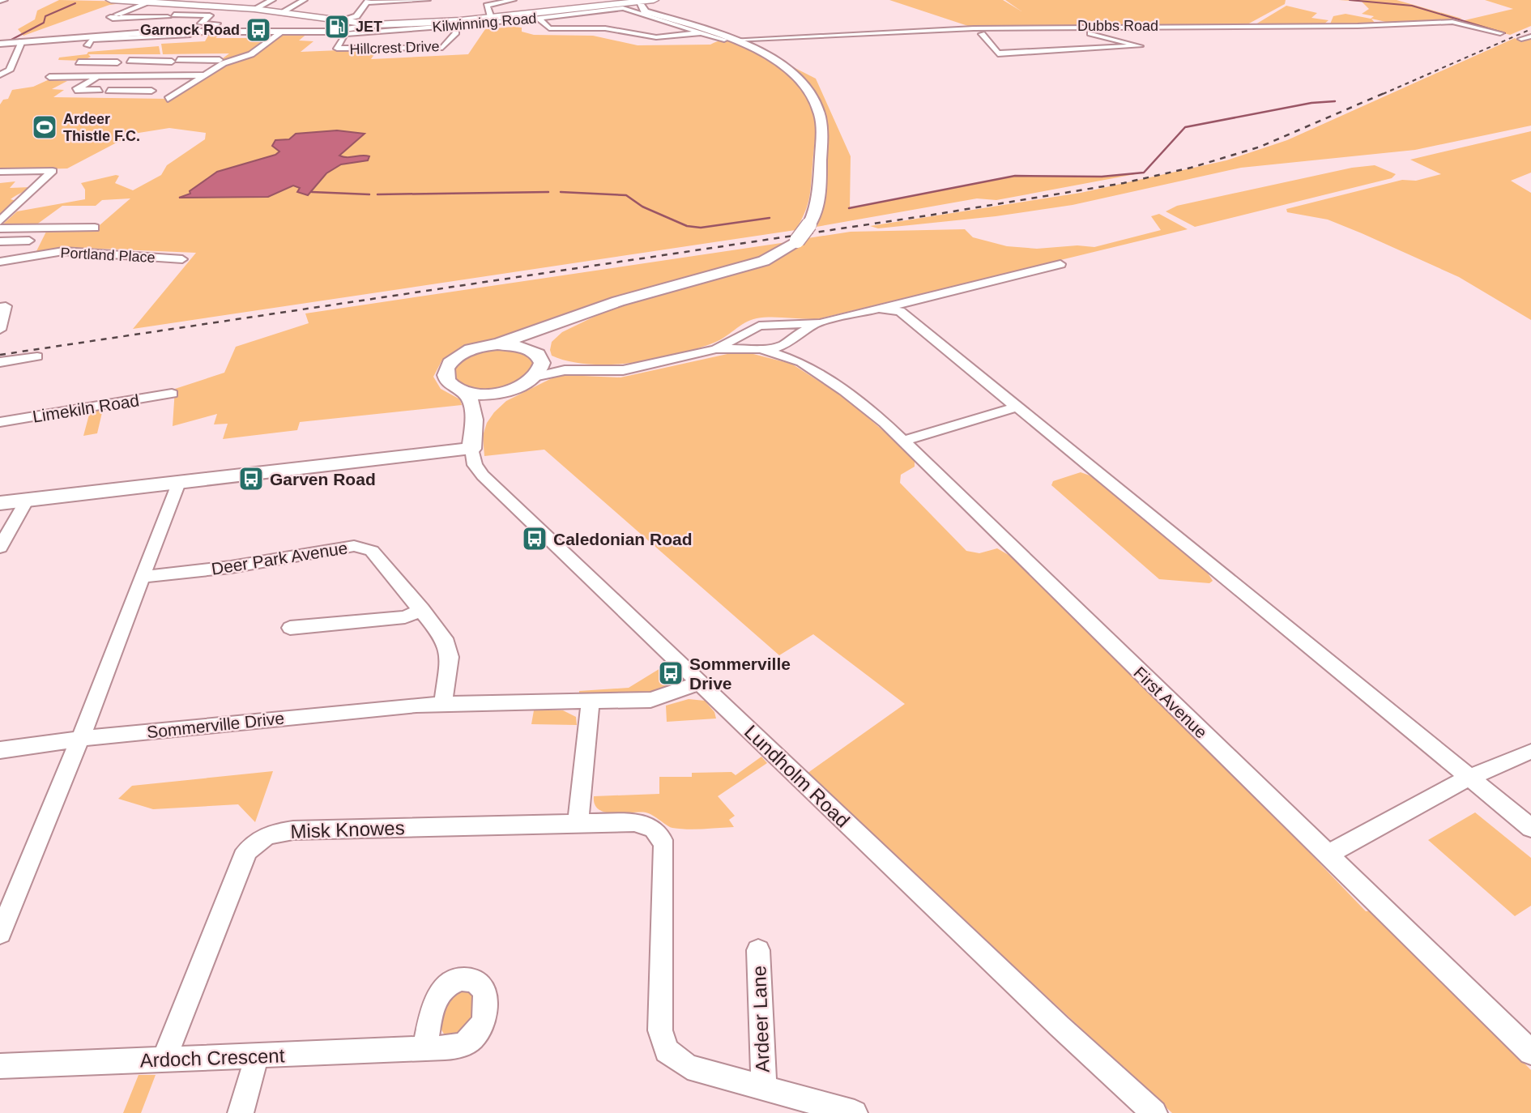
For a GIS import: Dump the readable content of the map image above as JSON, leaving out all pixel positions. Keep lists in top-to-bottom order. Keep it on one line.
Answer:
{"streets":{"main road":["Lundholm Road"],"street":["Kilwinning Road","Dubbs Road","Hillcrest Drive","Portland Place","Limekiln Road","Deer Park Avenue","First Avenue","Sommerville Drive","Misk Knowes","Ardeer Lane","Ardoch Crescent"]},"crossings":[["Kilwinning Road","Dubbs Road"],["Kilwinning Road","Hillcrest Drive"],["Deer Park Avenue","Sommerville Drive"],["Sommerville Drive","Lundholm Road"],["Misk Knowes","Ardeer Lane"],["Misk Knowes","Ardoch Crescent"]],"places":{"fuel station":["JET"],"bus stop":["Garnock Road","Garven Road","Caledonian Road","Sommerville Drive"],"sports":["Ardeer Thistle F.C."]}}
